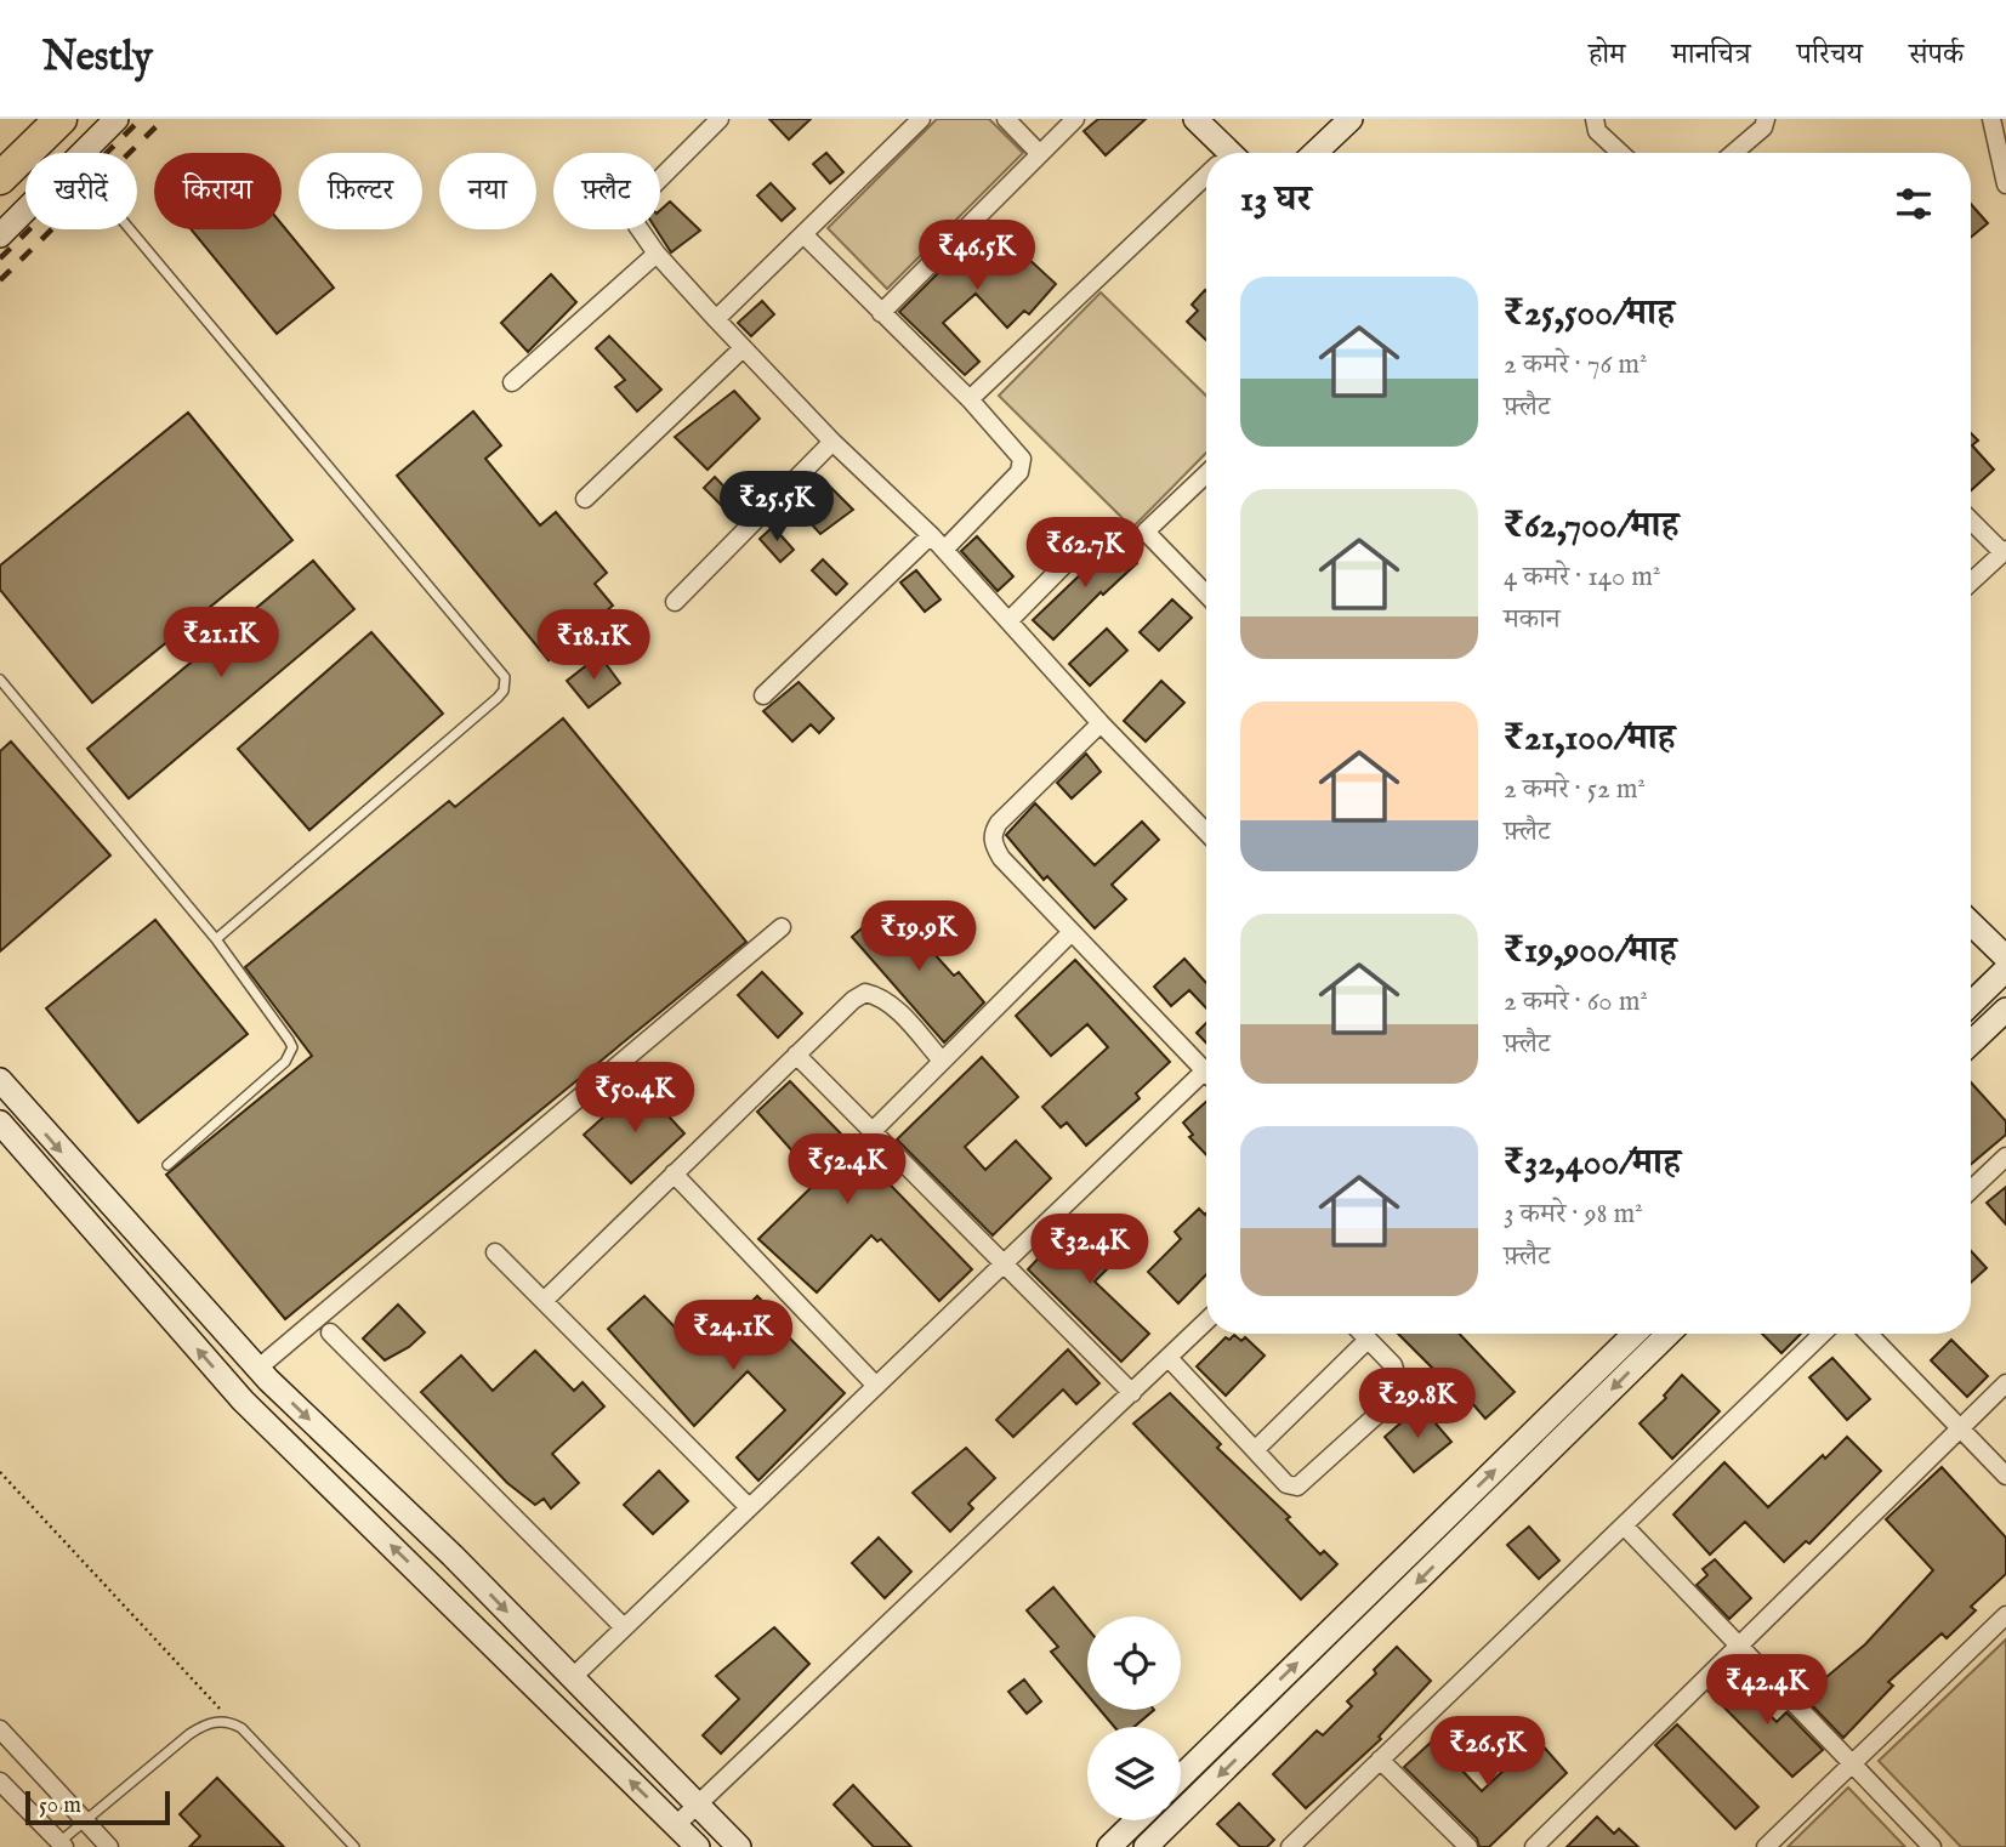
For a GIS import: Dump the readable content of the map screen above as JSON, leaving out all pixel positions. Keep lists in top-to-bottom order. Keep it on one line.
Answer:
{"scale_bar":"50 m","page":{"header":"Nestly","nav":["होम","मानचित्र","परिचय","संपर्क"],"chip":["खरीदें","किराया","फ़िल्टर","नया","फ़्लैट"],"heading":"13 घर","price":["₹46.5K","₹25.5K","₹62.7K","₹21.1K","₹18.1K","₹19.9K","₹50.4K","₹52.4K","₹32.4K","₹24.1K","₹29.8K","₹42.4K","₹26.5K"],"list":[{"name":"₹25,500/माह","note":"2 कमरे · 76 m² · फ़्लैट"},{"name":"₹62,700/माह","note":"4 कमरे · 140 m² · मकान"},{"name":"₹21,100/माह","note":"2 कमरे · 52 m² · फ़्लैट"},{"name":"₹19,900/माह","note":"2 कमरे · 60 m² · फ़्लैट"},{"name":"₹32,400/माह","note":"3 कमरे · 98 m² · फ़्लैट"}],"scale":"50 m"}}
